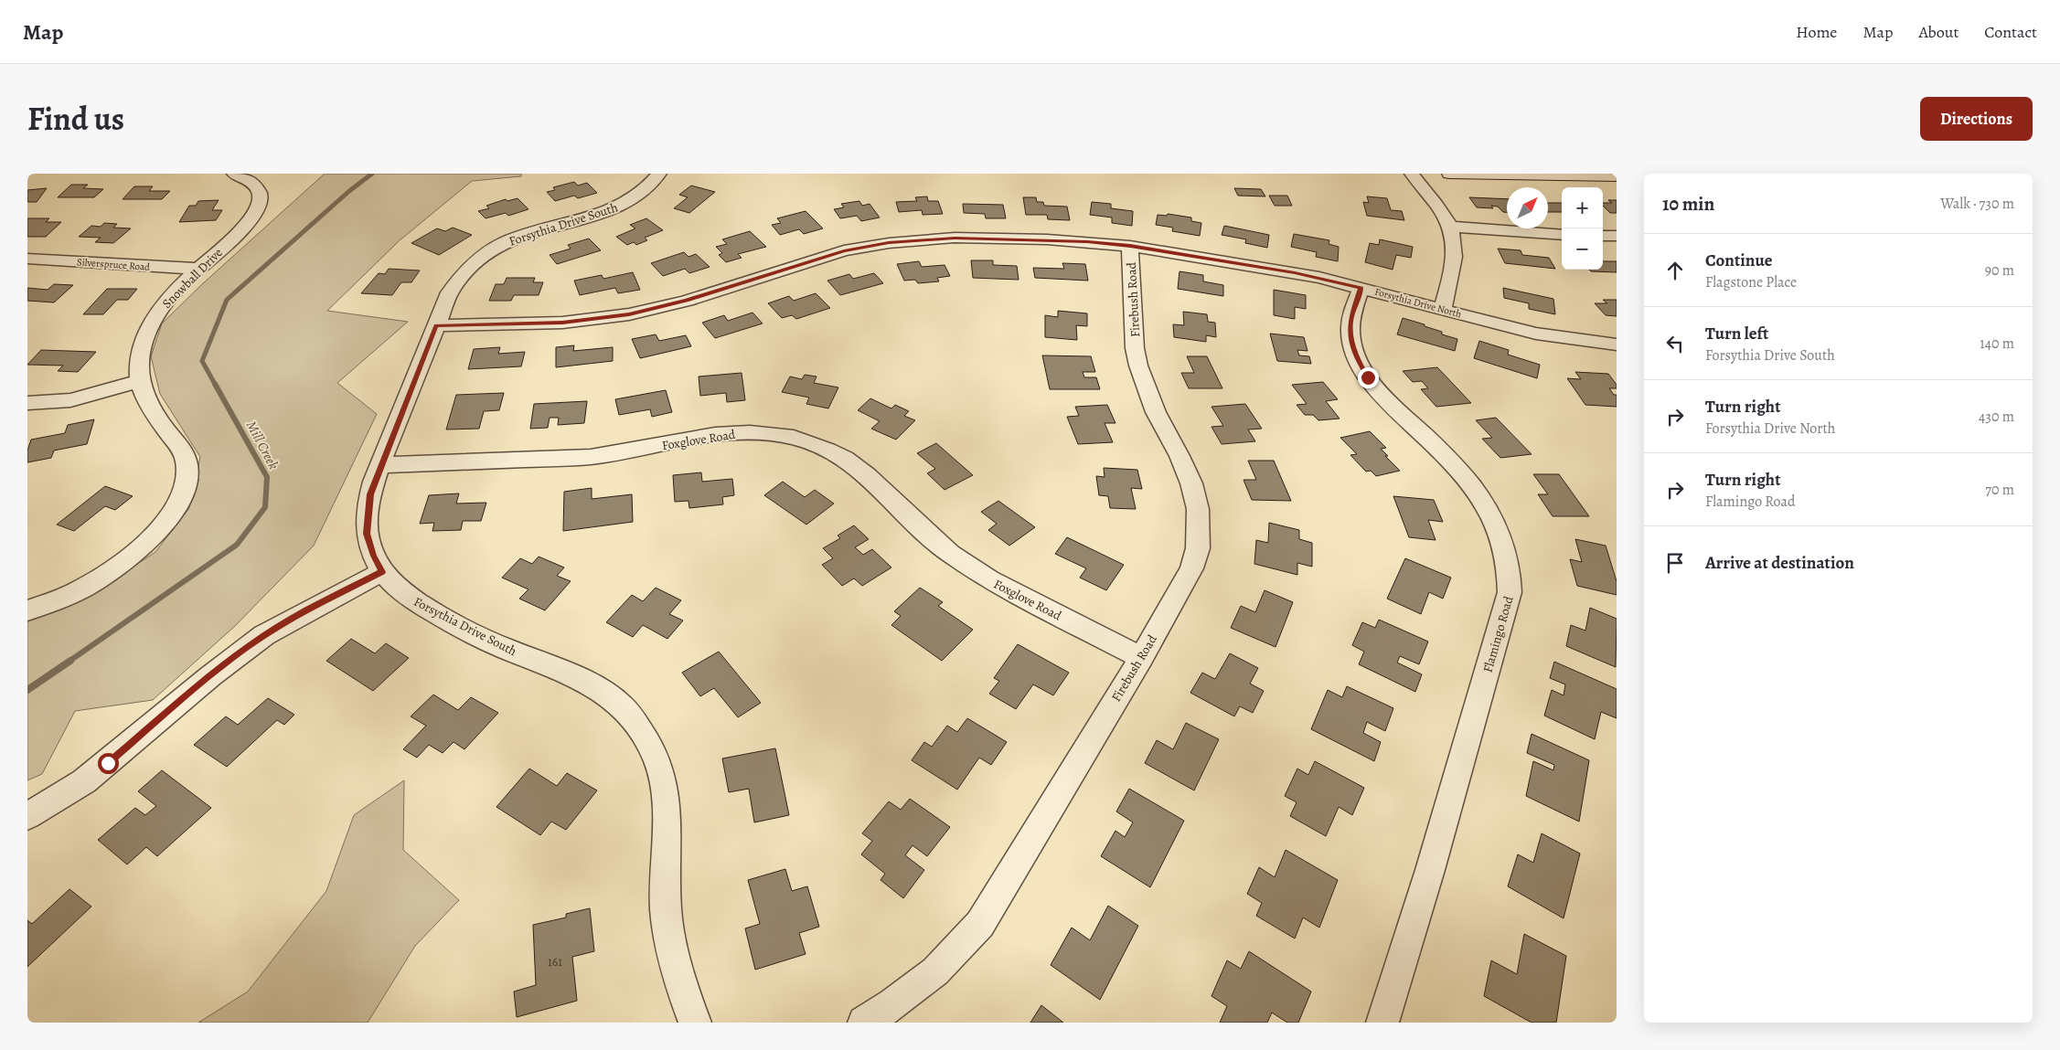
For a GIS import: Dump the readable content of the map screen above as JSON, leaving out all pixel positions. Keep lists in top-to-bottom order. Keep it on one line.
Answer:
{"streets":{"street":["Forsythia Drive South","Silverspruce Road","Snowball Drive","Firebush Road","Forsythia Drive North","Foxglove Road","Flamingo Road"]},"crossings":[["Forsythia Drive South","Forsythia Drive North"],["Forsythia Drive South","Foxglove Road"],["Silverspruce Road","Snowball Drive"],["Firebush Road","Forsythia Drive North"],["Firebush Road","Foxglove Road"],["Forsythia Drive North","Flamingo Road"]],"water":["Mill Creek"],"house_numbers":["161"],"north":"top right","page":{"header":"Map","nav":["Home","Map","About","Contact"],"title":"Find us","buttons":"Directions","heading":["10 min","Walk · 730 m"],"map_buttons":["+","−"],"list":[["Continue","Flagstone Place","90 m"],["Turn left","Forsythia Drive South","140 m"],["Turn right","Forsythia Drive North","430 m"],["Turn right","Flamingo Road","70 m"],"Arrive at destination"]}}
